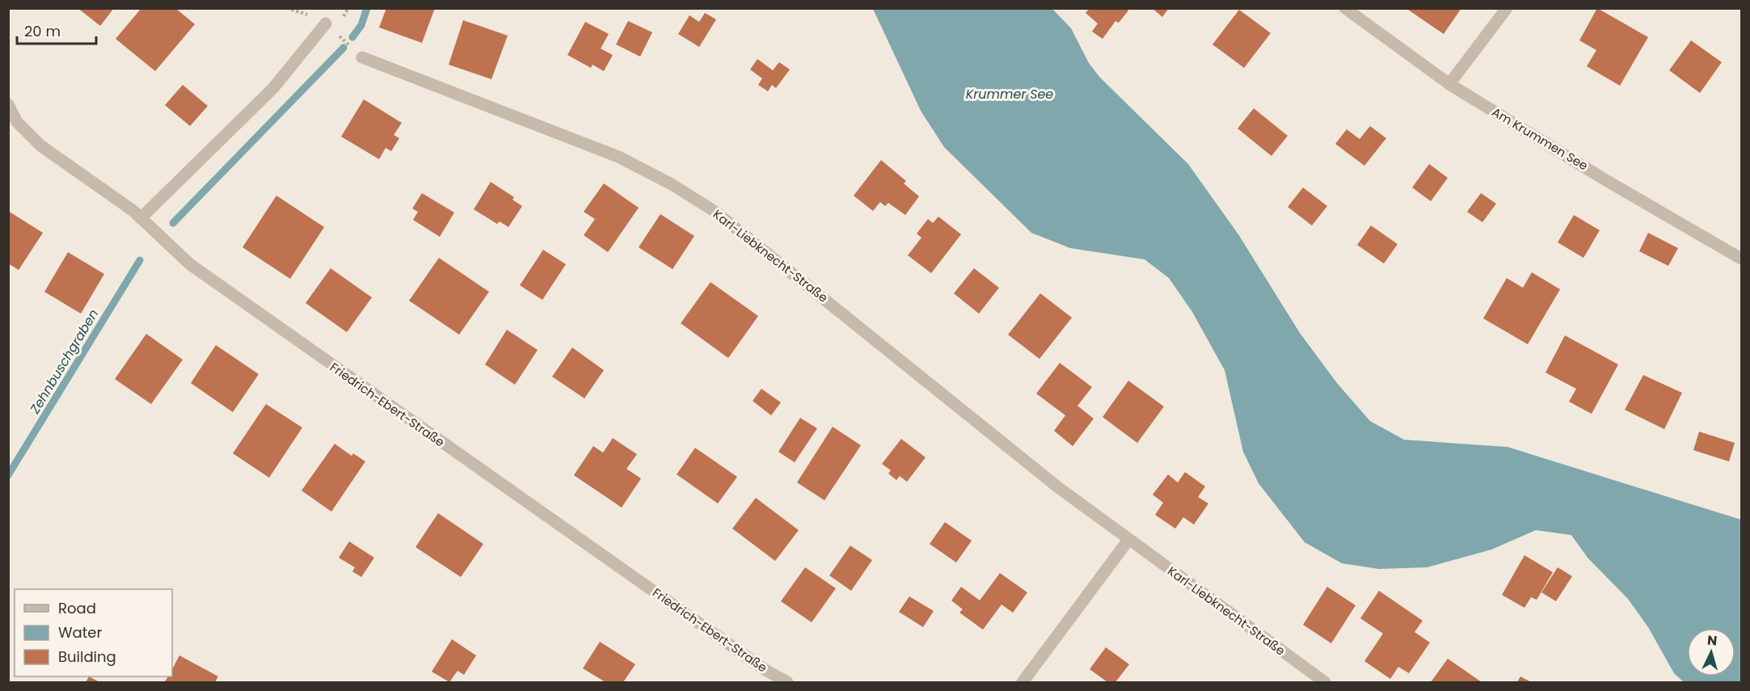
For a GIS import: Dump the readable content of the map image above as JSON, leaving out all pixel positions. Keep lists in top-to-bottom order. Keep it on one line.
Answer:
{"streets":{"street":["Am Krummen See","Karl-Liebknecht-Straße","Friedrich-Ebert-Straße"]},"water":["Krummer See","Zehnbuschgraben"],"legend":["Road","Water","Building"],"scale_bar":"20 m","north":"top"}
